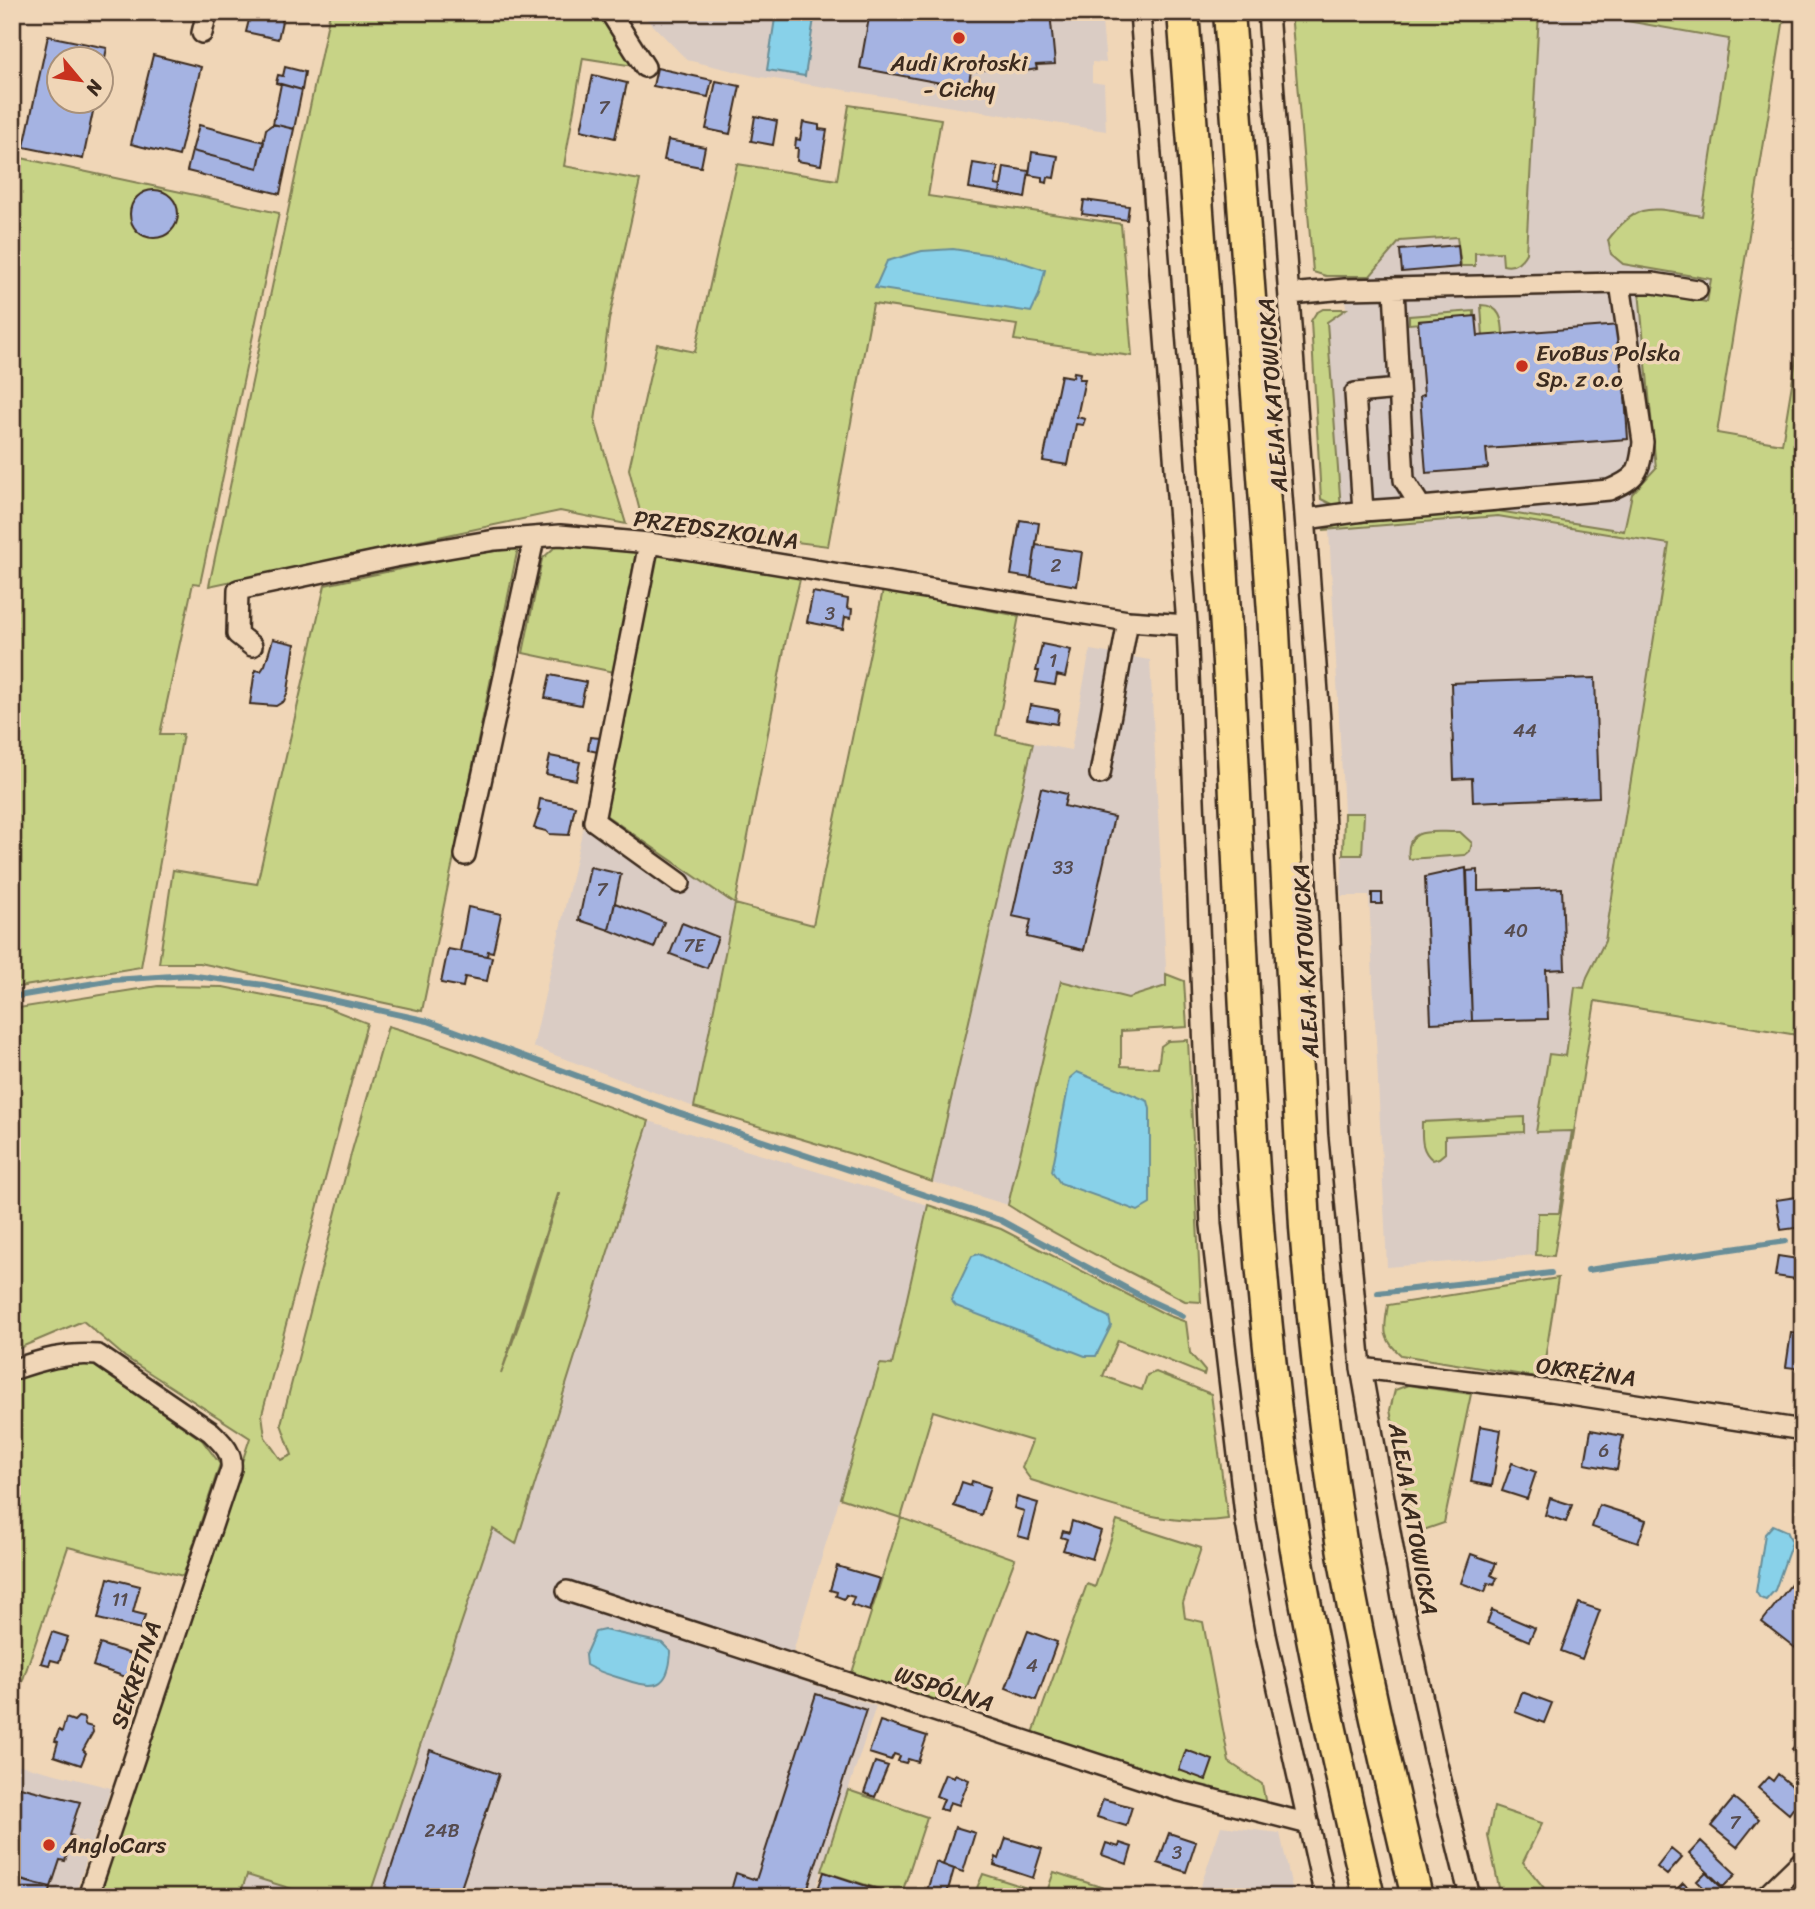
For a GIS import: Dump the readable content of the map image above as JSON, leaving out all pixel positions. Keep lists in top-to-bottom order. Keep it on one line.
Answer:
{"streets":{"street":["ALEJA KATOWICKA","PRZEDSZKOLNA","OKRĘŻNA","SEKRETNA","WSPÓLNA"]},"crossings":[["ALEJA KATOWICKA","OKRĘŻNA"]],"places":["Audi Krotoski - Cichy","EvoBus Polska Sp. z o.o","AngloCars"],"house_numbers":["7","2","3","1","44","33","7","40","7E","6","11","4","7","24B","3"],"north":"bottom right"}
